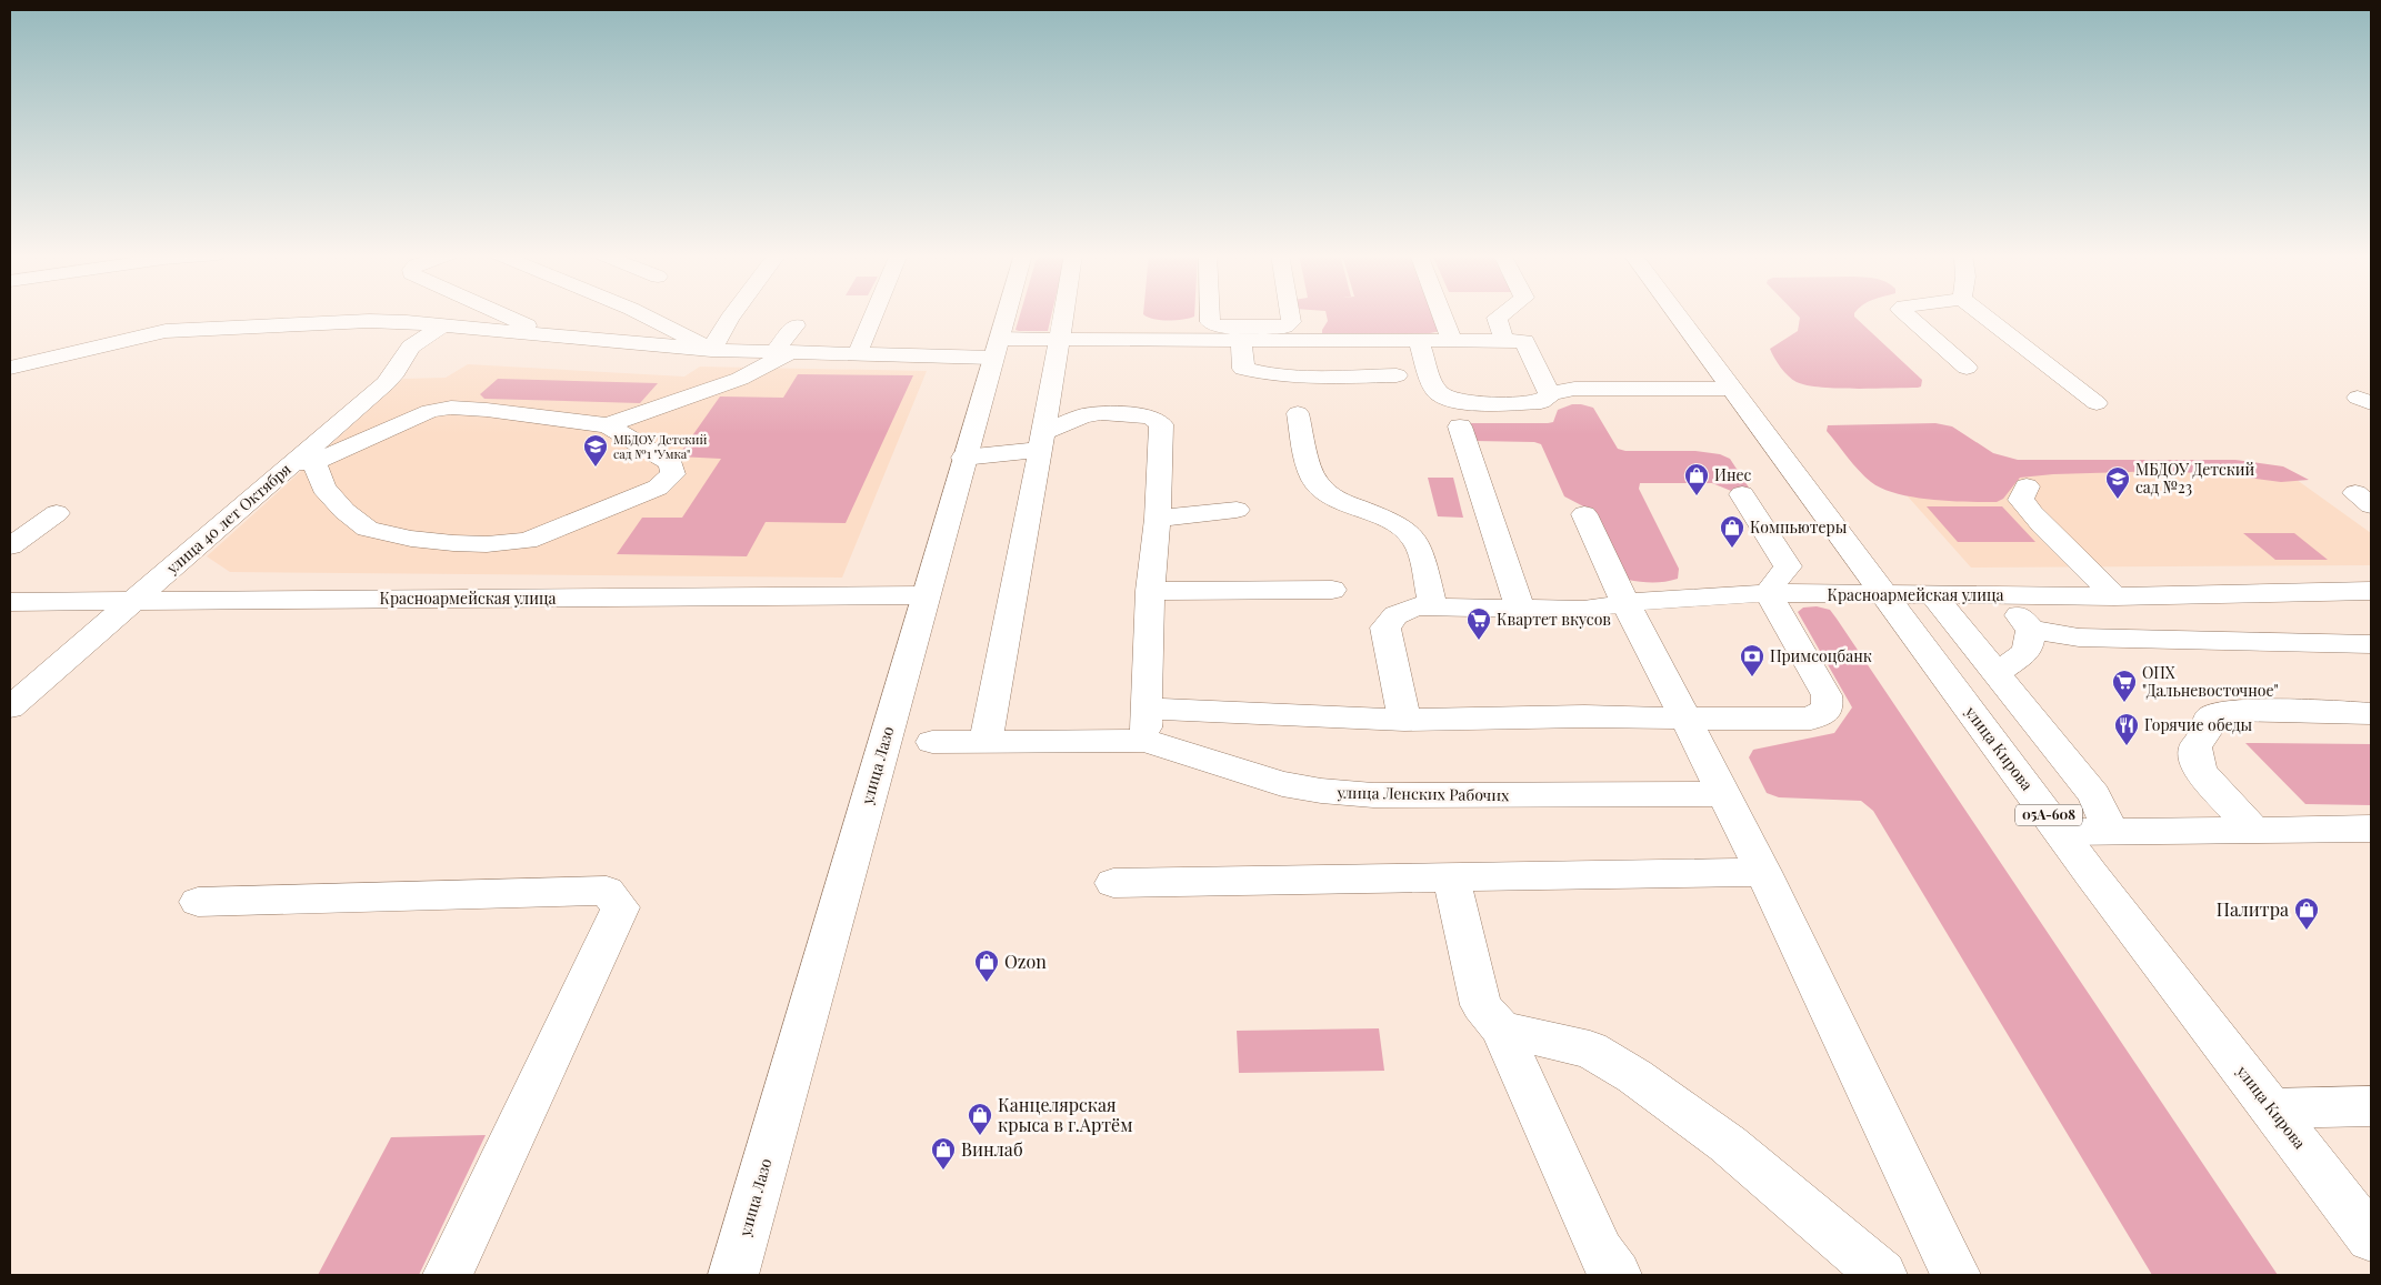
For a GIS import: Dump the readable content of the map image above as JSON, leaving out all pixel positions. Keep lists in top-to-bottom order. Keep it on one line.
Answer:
{"streets":{"main road":["улица 40 лет Октября","Красноармейская улица","улица Кирова","улица Лазо","улица Ленских Рабочих","05А-608"]},"crossings":[["улица 40 лет Октября","Красноармейская улица"],["Красноармейская улица","улица Кирова"],["Красноармейская улица","улица Лазо"]],"places":{"school or university":["МБДОУ Детский сад №1 \"Умка\"","МБДОУ Детский сад №23"],"shop":["Инес","Компьютеры","Палитра","Ozon","Канцелярская крыса в г.Артём","Винлаб"],"supermarket":["Квартет вкусов","ОПХ \"Дальневосточное\""],"bank":["Примсоцбанк"],"restaurant":["Горячие обеды"]}}
